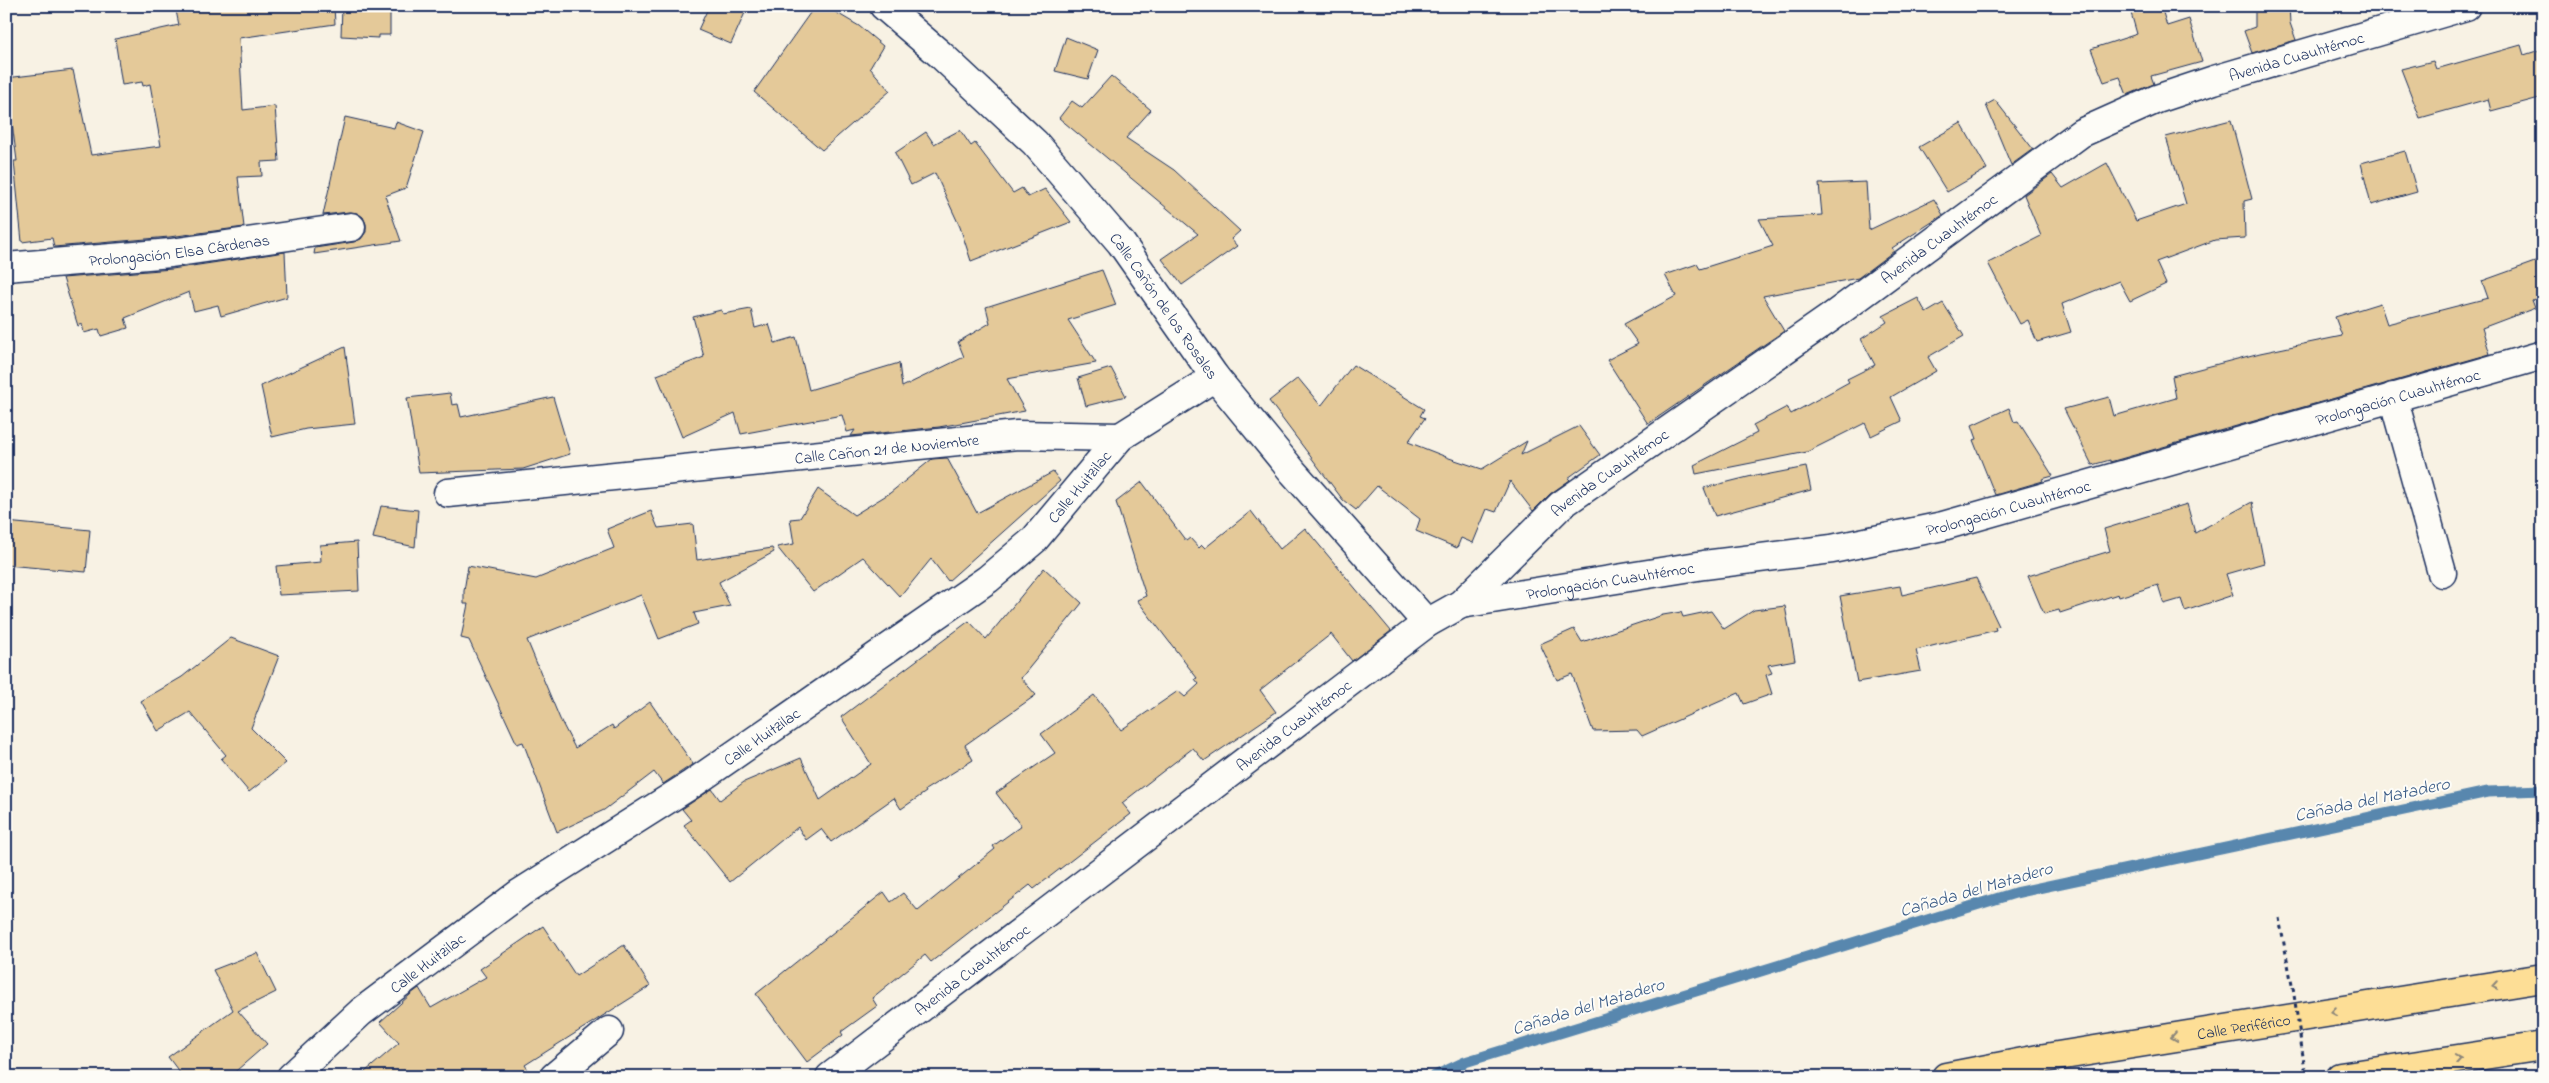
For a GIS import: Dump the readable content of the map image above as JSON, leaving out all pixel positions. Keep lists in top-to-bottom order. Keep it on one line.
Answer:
{"streets":{"highway":["Calle Periférico"],"street":["Avenida Cuauhtémoc","Prolongación Elsa Cárdenas","Calle Cañón de los Rosales","Prolongación Cuauhtémoc","Calle Cañon 21 de Noviembre","Calle Huitzilac"]},"crossings":[["Avenida Cuauhtémoc","Calle Cañón de los Rosales"],["Avenida Cuauhtémoc","Prolongación Cuauhtémoc"],["Calle Cañón de los Rosales","Calle Huitzilac"],["Calle Cañon 21 de Noviembre","Calle Huitzilac"]],"water":["Cañada del Matadero"]}
